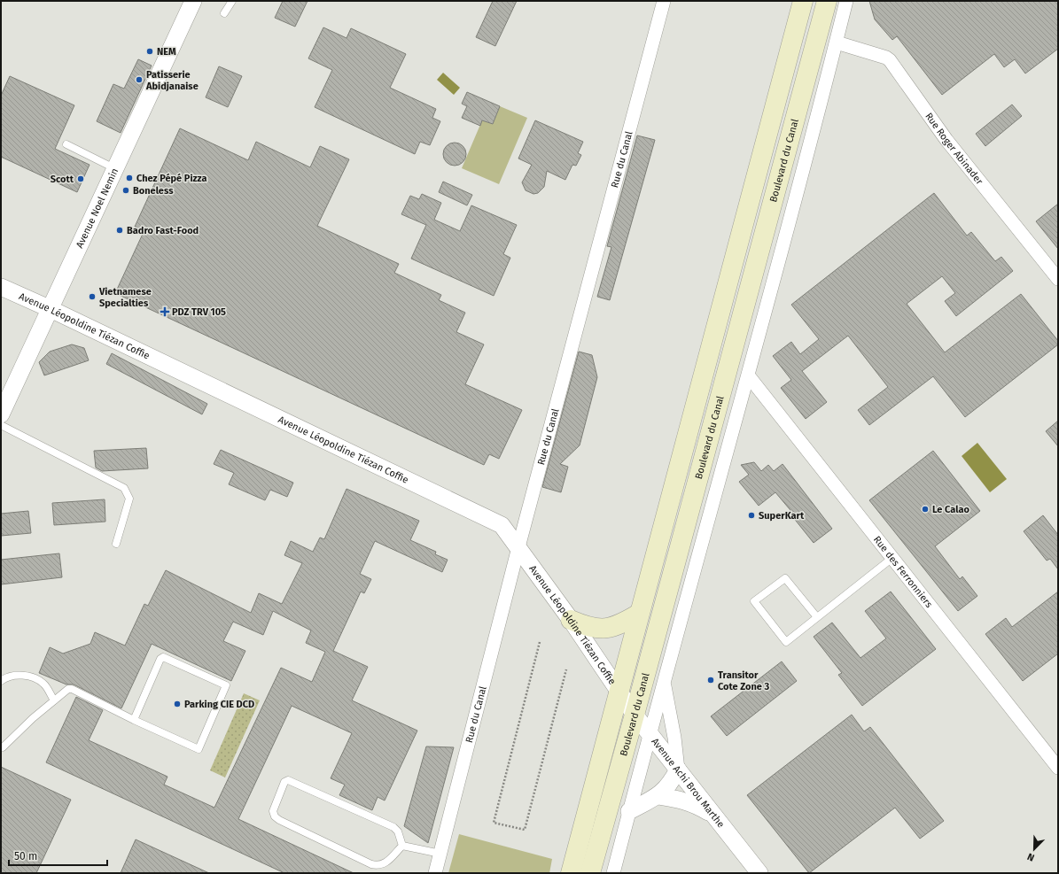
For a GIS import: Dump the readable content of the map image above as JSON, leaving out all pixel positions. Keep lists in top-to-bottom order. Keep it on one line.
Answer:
{"streets":{"main road":["Boulevard du Canal"],"street":["Rue Roger Abinader","Rue du Canal","Avenue Noel Nemin","Avenue Léopoldine Tiézan Coffie","Rue des Ferronniers","Avenue Achi Brou Marthe"]},"crossings":[["Rue Roger Abinader","Boulevard du Canal"],["Rue du Canal","Avenue Léopoldine Tiézan Coffie"],["Boulevard du Canal","Rue des Ferronniers"],["Boulevard du Canal","Avenue Achi Brou Marthe"],["Avenue Noel Nemin","Avenue Léopoldine Tiézan Coffie"],["Avenue Léopoldine Tiézan Coffie","Avenue Achi Brou Marthe"]],"places":{"other":["NEM","Patisserie Abidjanaise","Chez Pépé Pizza","Scott","Boneless","Badro Fast-Food","Vietnamese Specialties","Le Calao","SuperKart","Transitor Cote Zone 3","Parking CIE DCD"],"health":["PDZ TRV 105"]},"scale_bar":"50 m","north":"bottom left"}
